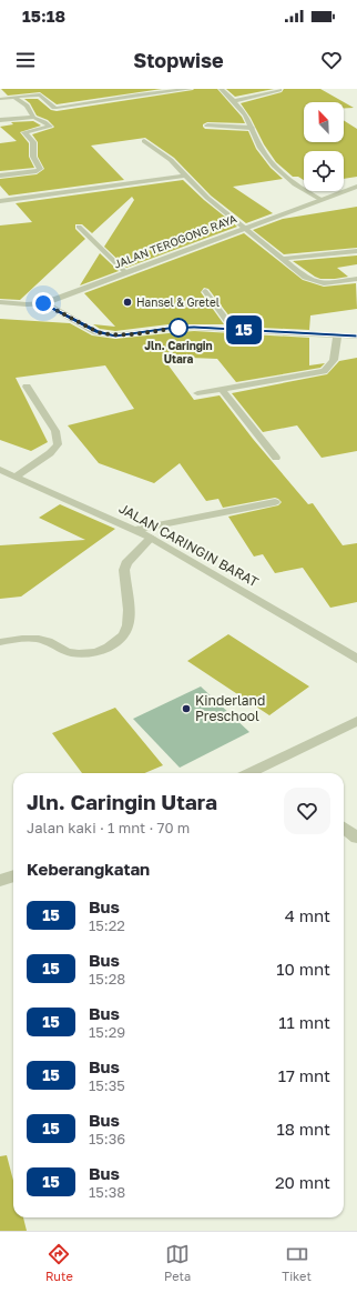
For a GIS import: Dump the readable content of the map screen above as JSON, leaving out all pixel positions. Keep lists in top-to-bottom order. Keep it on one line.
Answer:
{"streets":{"street":["JALAN TEROGONG RAYA","JALAN CARINGIN BARAT"]},"places":["Hansel & Gretel","Jln. Caringin Utara","Kinderland Preschool"],"lines":["bus line 15"],"north":"top left","page":{"status":"15:18","header":"Stopwise","on_map":"15","heading":[["Jln. Caringin Utara","Jalan kaki · 1 mnt · 70 m"],"Keberangkatan"],"list":[{"mark":"15","name":"Bus","note":"15:22","value":"4 mnt"},{"mark":"15","name":"Bus","note":"15:28","value":"10 mnt"},{"mark":"15","name":"Bus","note":"15:29","value":"11 mnt"},{"mark":"15","name":"Bus","note":"15:35","value":"17 mnt"},{"mark":"15","name":"Bus","note":"15:36","value":"18 mnt"},{"mark":"15","name":"Bus","note":"15:38","value":"20 mnt"}],"tabs":["Rute","Peta","Tiket"]}}
